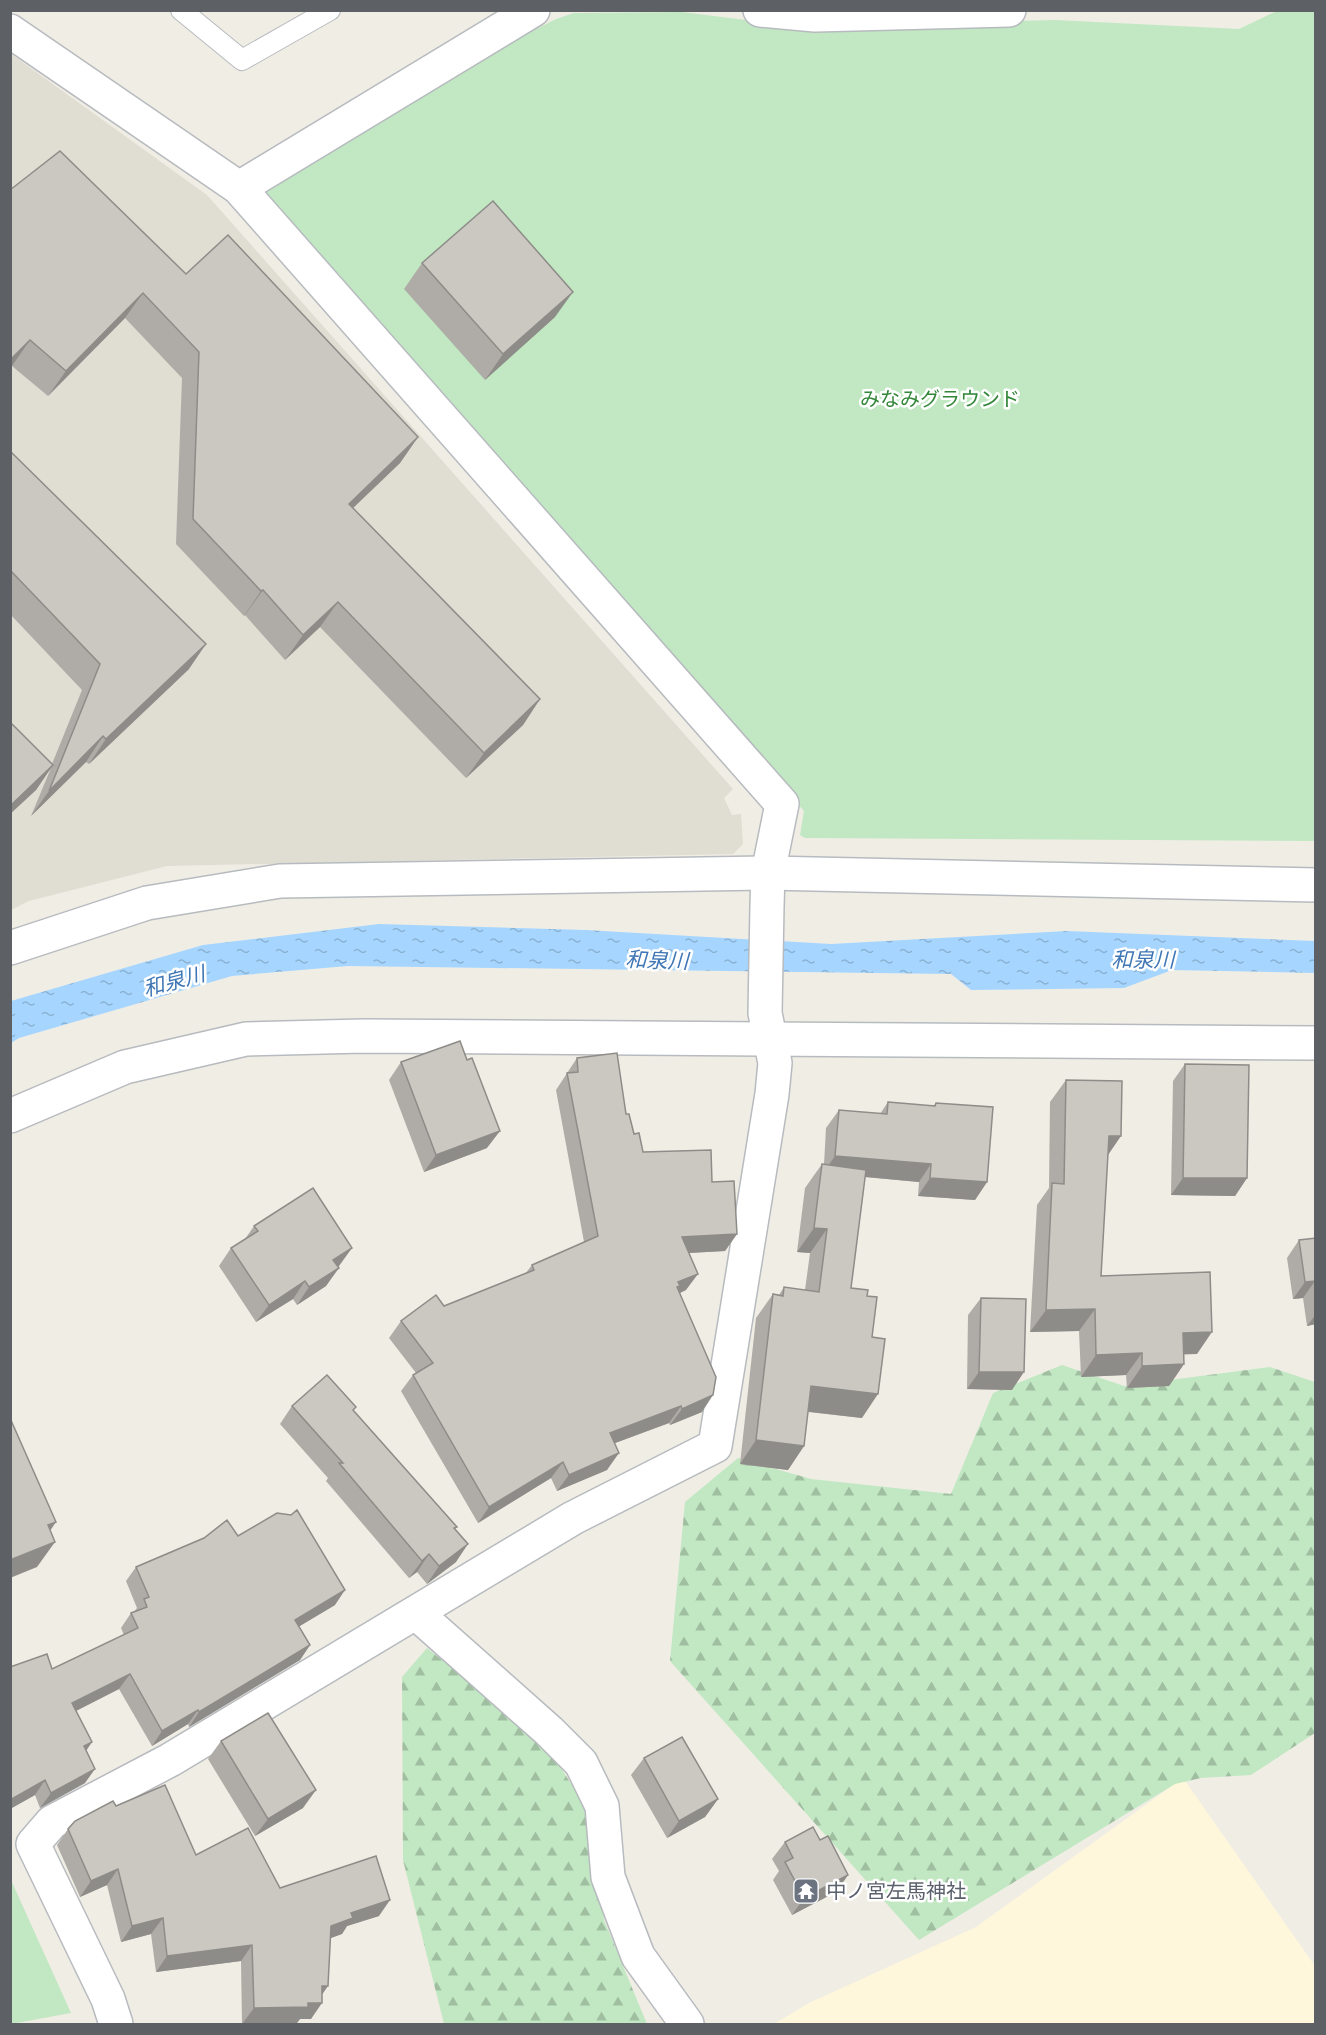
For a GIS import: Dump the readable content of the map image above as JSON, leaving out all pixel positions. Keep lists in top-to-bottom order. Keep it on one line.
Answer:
{"water":["和泉川"],"parks":["みなみグラウンド"],"places":{"temple":["中ノ宮左馬神社"]}}
